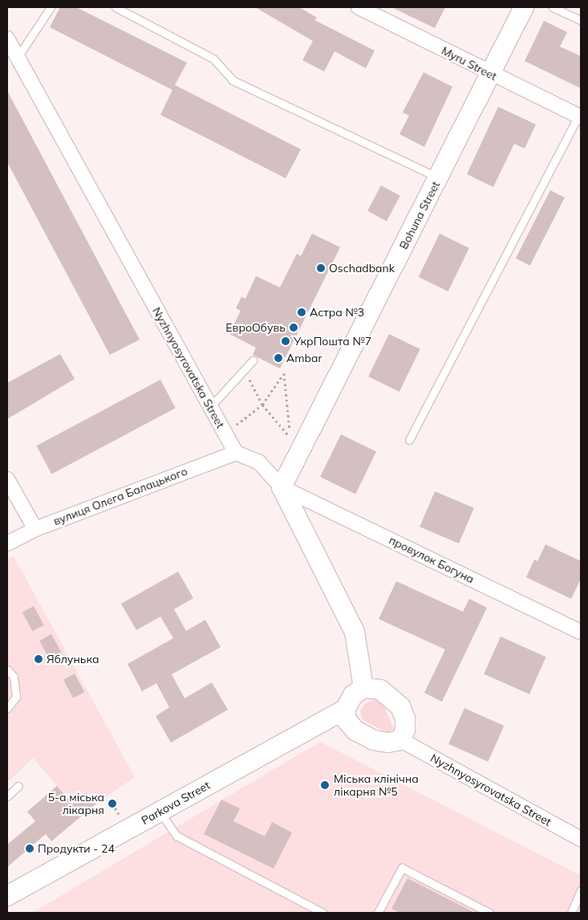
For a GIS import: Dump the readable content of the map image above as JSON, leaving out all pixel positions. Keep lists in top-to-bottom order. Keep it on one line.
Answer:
{"streets":{"main road":["Bohuna Street","Parkova Street"],"street":["Myru Street","Nyzhnyosyrovatska Street","вулиця Олега Балацького","провулок Богуна"]},"crossings":[["Myru Street","Bohuna Street"],["Bohuna Street","провулок Богуна"],["Nyzhnyosyrovatska Street","вулиця Олега Балацького"],["Nyzhnyosyrovatska Street","Parkova Street"]],"places":["Oschadbank","Астра №3","ЕвроОбувь","УкрПошта №7","Ambar","Яблунька","Міська клінічна лікарня №5","5-а міська лікарня","Продукти - 24"]}
